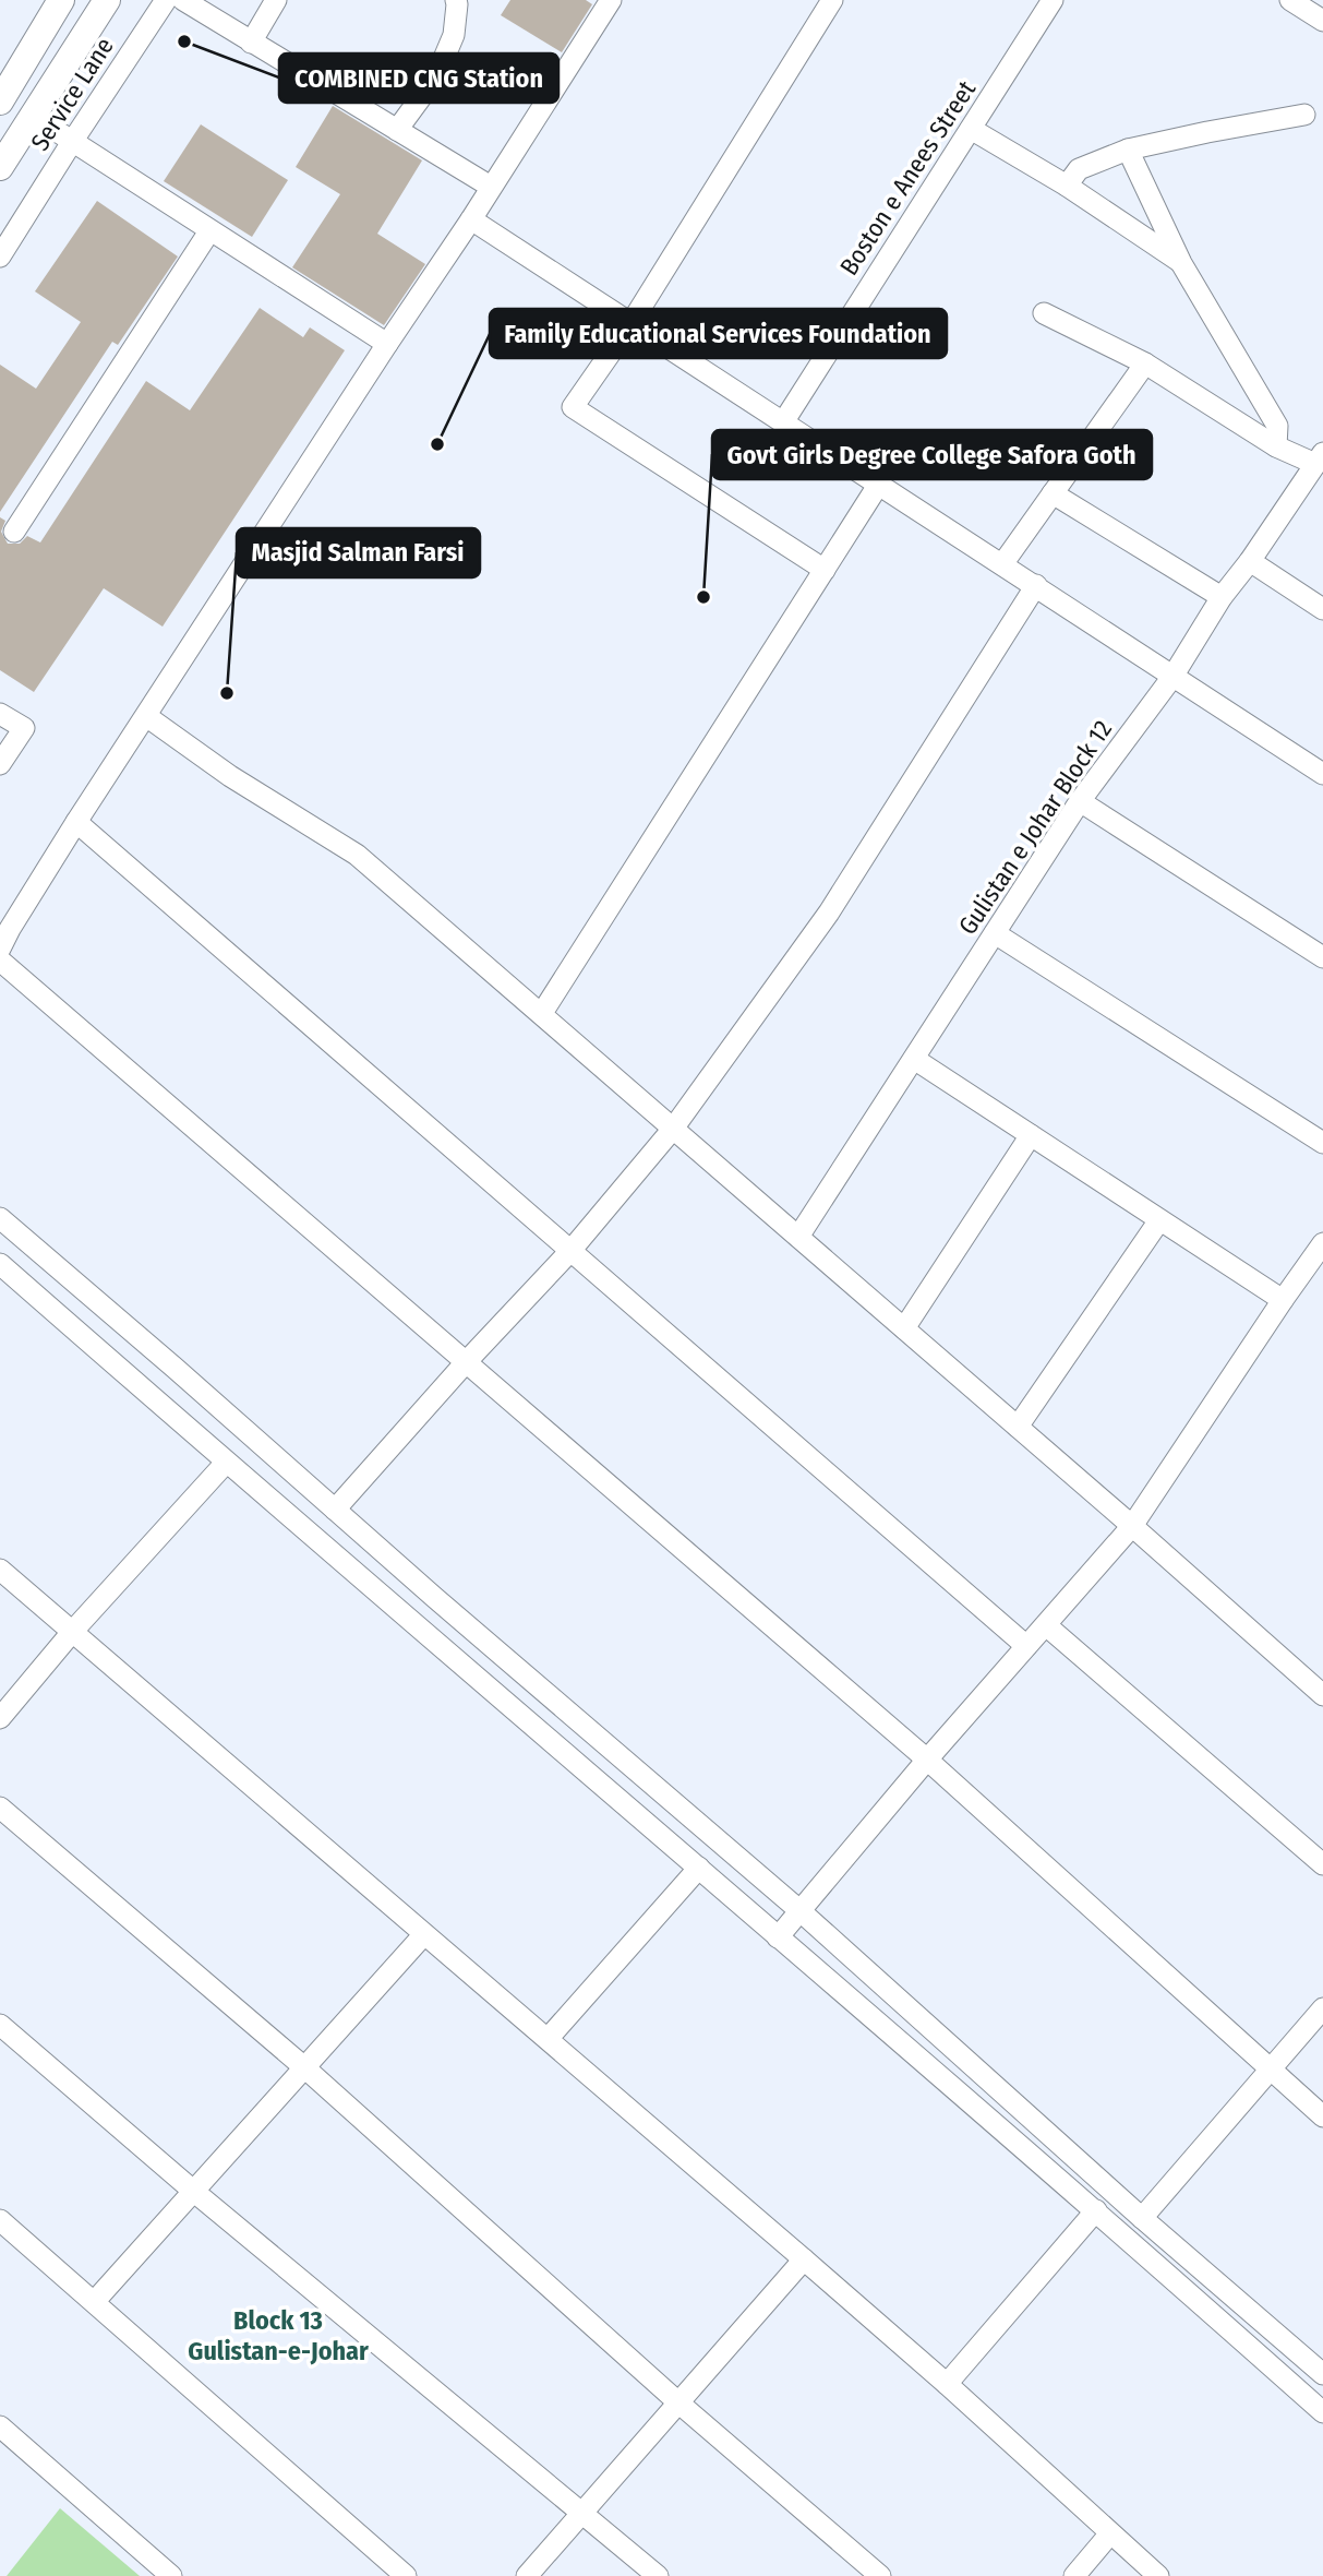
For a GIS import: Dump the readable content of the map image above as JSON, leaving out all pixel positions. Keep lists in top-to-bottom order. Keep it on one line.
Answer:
{"streets":{"street":["Service Lane","Boston e Anees Street","Gulistan e Johar Block 12"]},"districts":["Block 13 Gulistan-e-Johar"],"places":["COMBINED CNG Station","Family Educational Services Foundation","Govt Girls Degree College Safora Goth","Masjid Salman Farsi"]}
